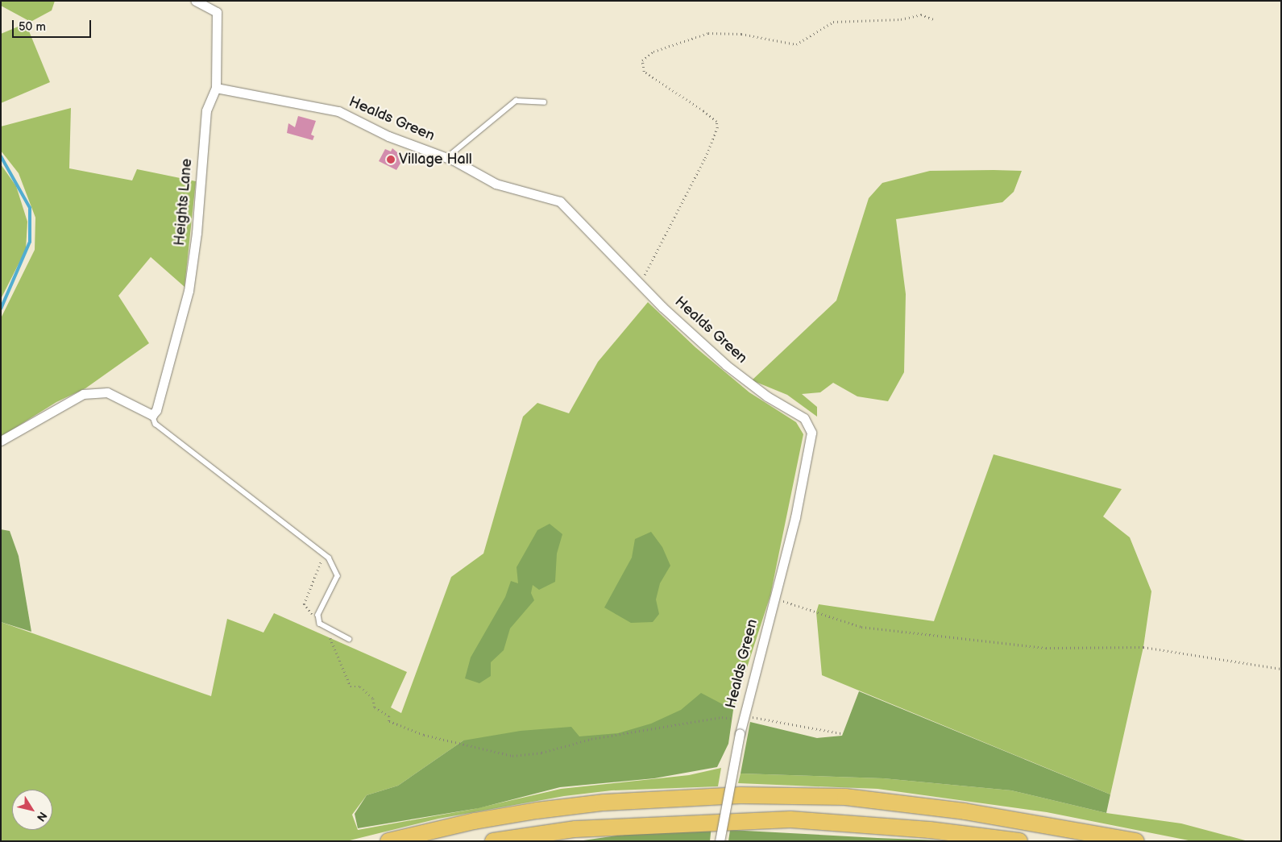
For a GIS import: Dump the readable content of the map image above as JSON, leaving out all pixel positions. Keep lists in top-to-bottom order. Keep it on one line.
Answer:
{"streets":{"street":["Healds Green","Heights Lane"]},"crossings":[["Healds Green","Heights Lane"]],"places":["Village Hall"],"scale_bar":"50 m","north":"bottom right"}
